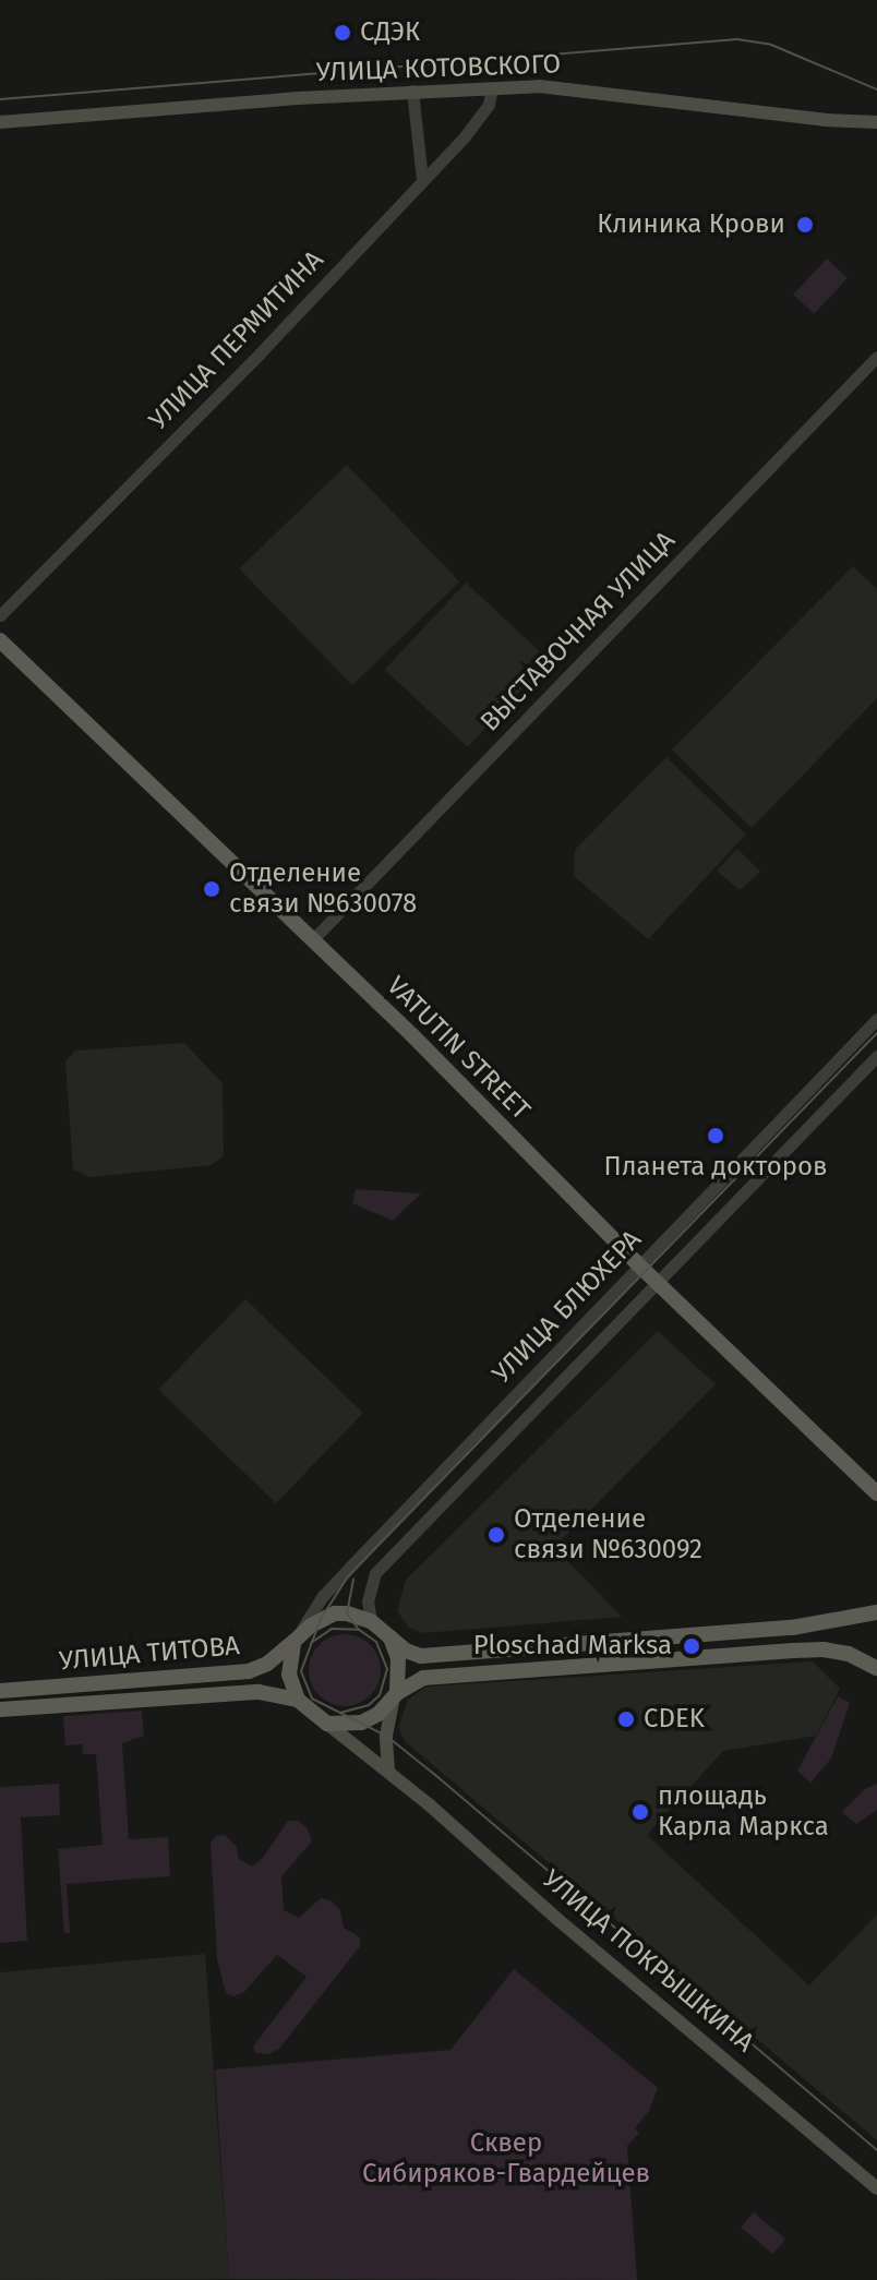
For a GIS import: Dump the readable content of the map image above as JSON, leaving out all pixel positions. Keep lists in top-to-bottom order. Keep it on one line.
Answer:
{"streets":{"main road":["УЛИЦА КОТОВСКОГО","VATUTIN STREET","УЛИЦА ТИТОВА","УЛИЦА ПОКРЫШКИНА"],"street":["УЛИЦА ПЕРМИТИНА","ВЫСТАВОЧНАЯ УЛИЦА","УЛИЦА БЛЮХЕРА"]},"crossings":[["УЛИЦА КОТОВСКОГО","УЛИЦА ПЕРМИТИНА"],["ВЫСТАВОЧНАЯ УЛИЦА","VATUTIN STREET"],["VATUTIN STREET","УЛИЦА БЛЮХЕРА"],["УЛИЦА БЛЮХЕРА","УЛИЦА ТИТОВА"],["УЛИЦА БЛЮХЕРА","УЛИЦА ПОКРЫШКИНА"],["УЛИЦА ТИТОВА","УЛИЦА ПОКРЫШКИНА"]],"parks":["Сквер Сибиряков-Гвардейцев"],"places":["СДЭК","Клиника Крови","Отделение связи №630078","Планета докторов","Отделение связи №630092","Ploschad Marksa","CDEK","площадь Карла Маркса"]}
